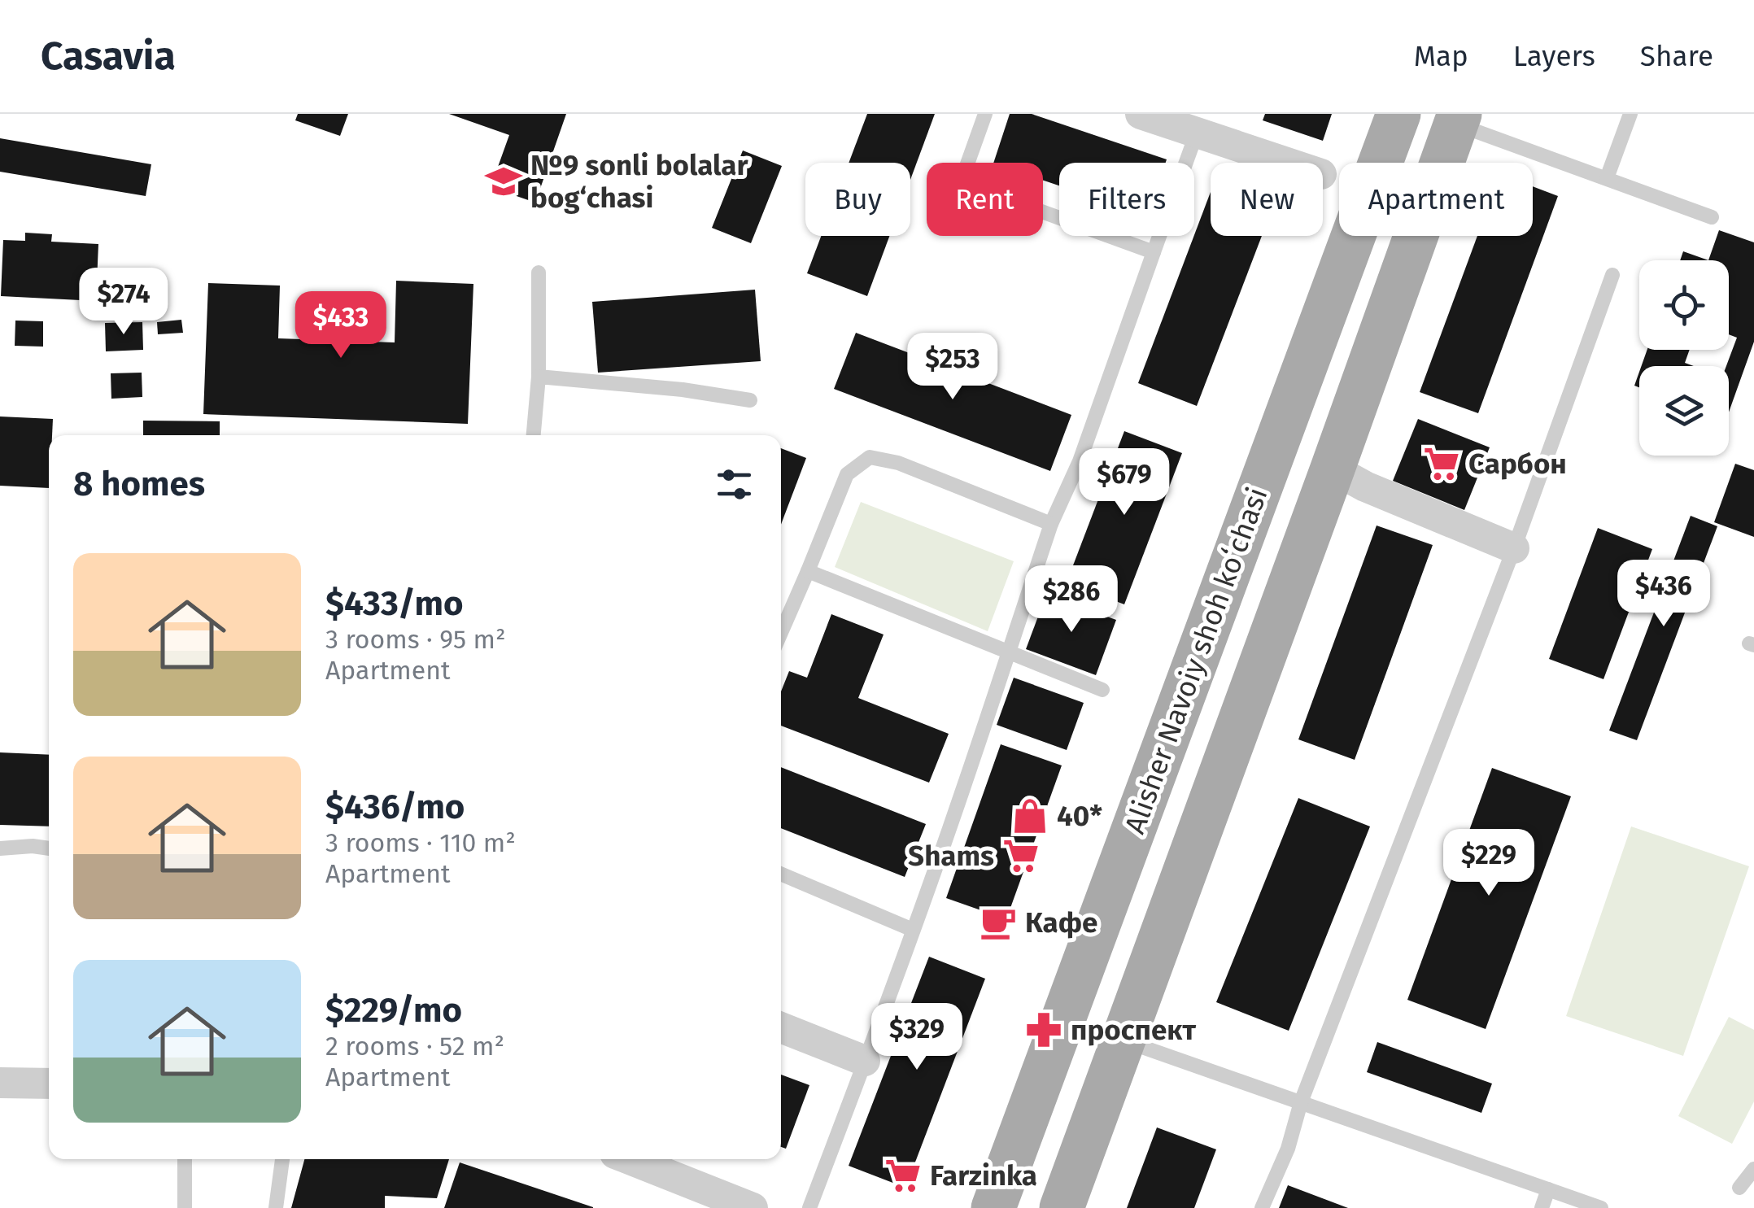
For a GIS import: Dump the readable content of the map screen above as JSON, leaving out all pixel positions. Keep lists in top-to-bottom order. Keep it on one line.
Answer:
{"streets":{"main road":["Alisher Navoiy shoh koʻchasi"]},"places":{"school or university":["№9 sonli bolalar bog‘chasi"],"supermarket":["Сарбон","Shams","Farzinka"],"shop":["40*"],"cafe":["Кафе"],"pharmacy":["проспект"]},"page":{"header":"Casavia","nav":["Map","Layers","Share"],"chip":["Buy","Rent","Filters","New","Apartment"],"price":["$274","$433","$253","$679","$436","$286","$229","$329"],"heading":"8 homes","list":[{"name":"$433/mo","note":"3 rooms · 95 m² · Apartment"},{"name":"$436/mo","note":"3 rooms · 110 m² · Apartment"},{"name":"$229/mo","note":"2 rooms · 52 m² · Apartment"}]}}
